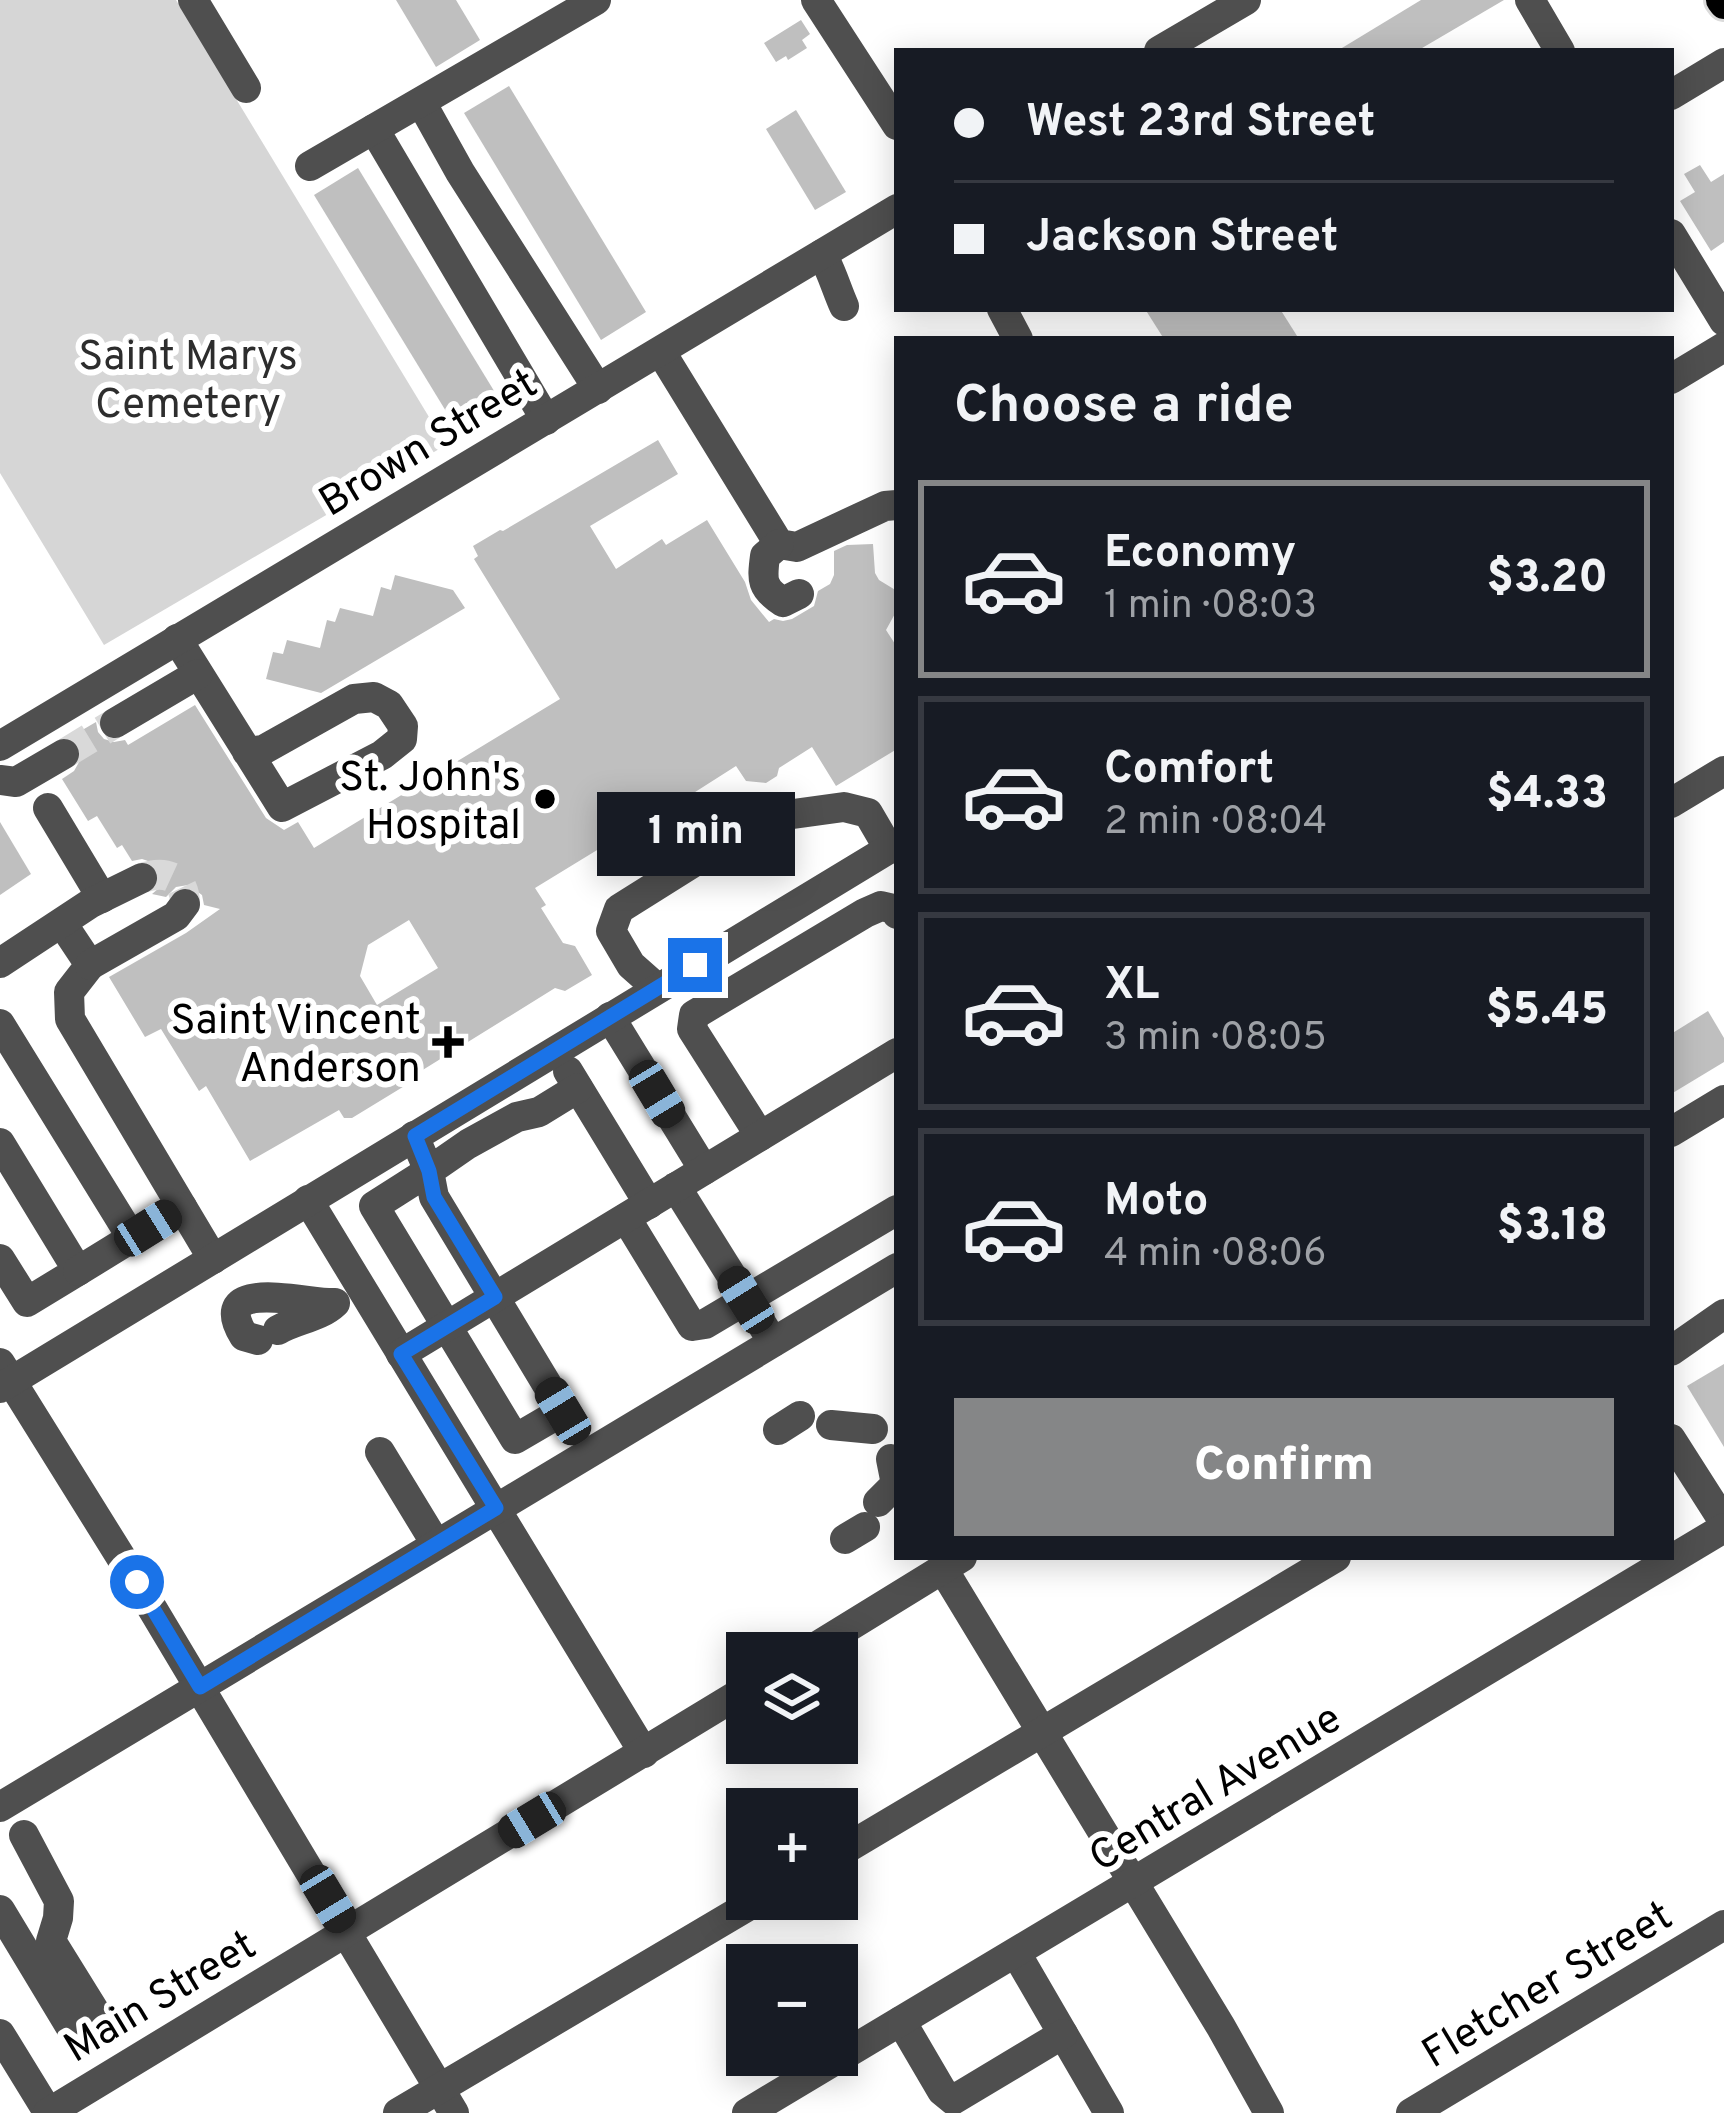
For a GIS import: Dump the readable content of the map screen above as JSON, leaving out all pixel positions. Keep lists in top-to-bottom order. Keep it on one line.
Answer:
{"streets":{"street":["Brown Street","Central Avenue","Fletcher Street","Main Street"]},"parks":["Saint Marys Cemetery"],"places":{"other":["St. John's Hospital"],"health":["Saint Vincent Anderson"]},"page":{"banner":["West 23rd Street","Jackson Street"],"heading":"Choose a ride","list":[{"name":"Economy","note":"1 min · 08:03","value":"$3.20"},{"name":"Comfort","note":"2 min · 08:04","value":"$4.33"},{"name":"XL","note":"3 min · 08:05","value":"$5.45"},{"name":"Moto","note":"4 min · 08:06","value":"$3.18"}],"bubble":"1 min","buttons":"Confirm","map_buttons":["+","−"]}}
